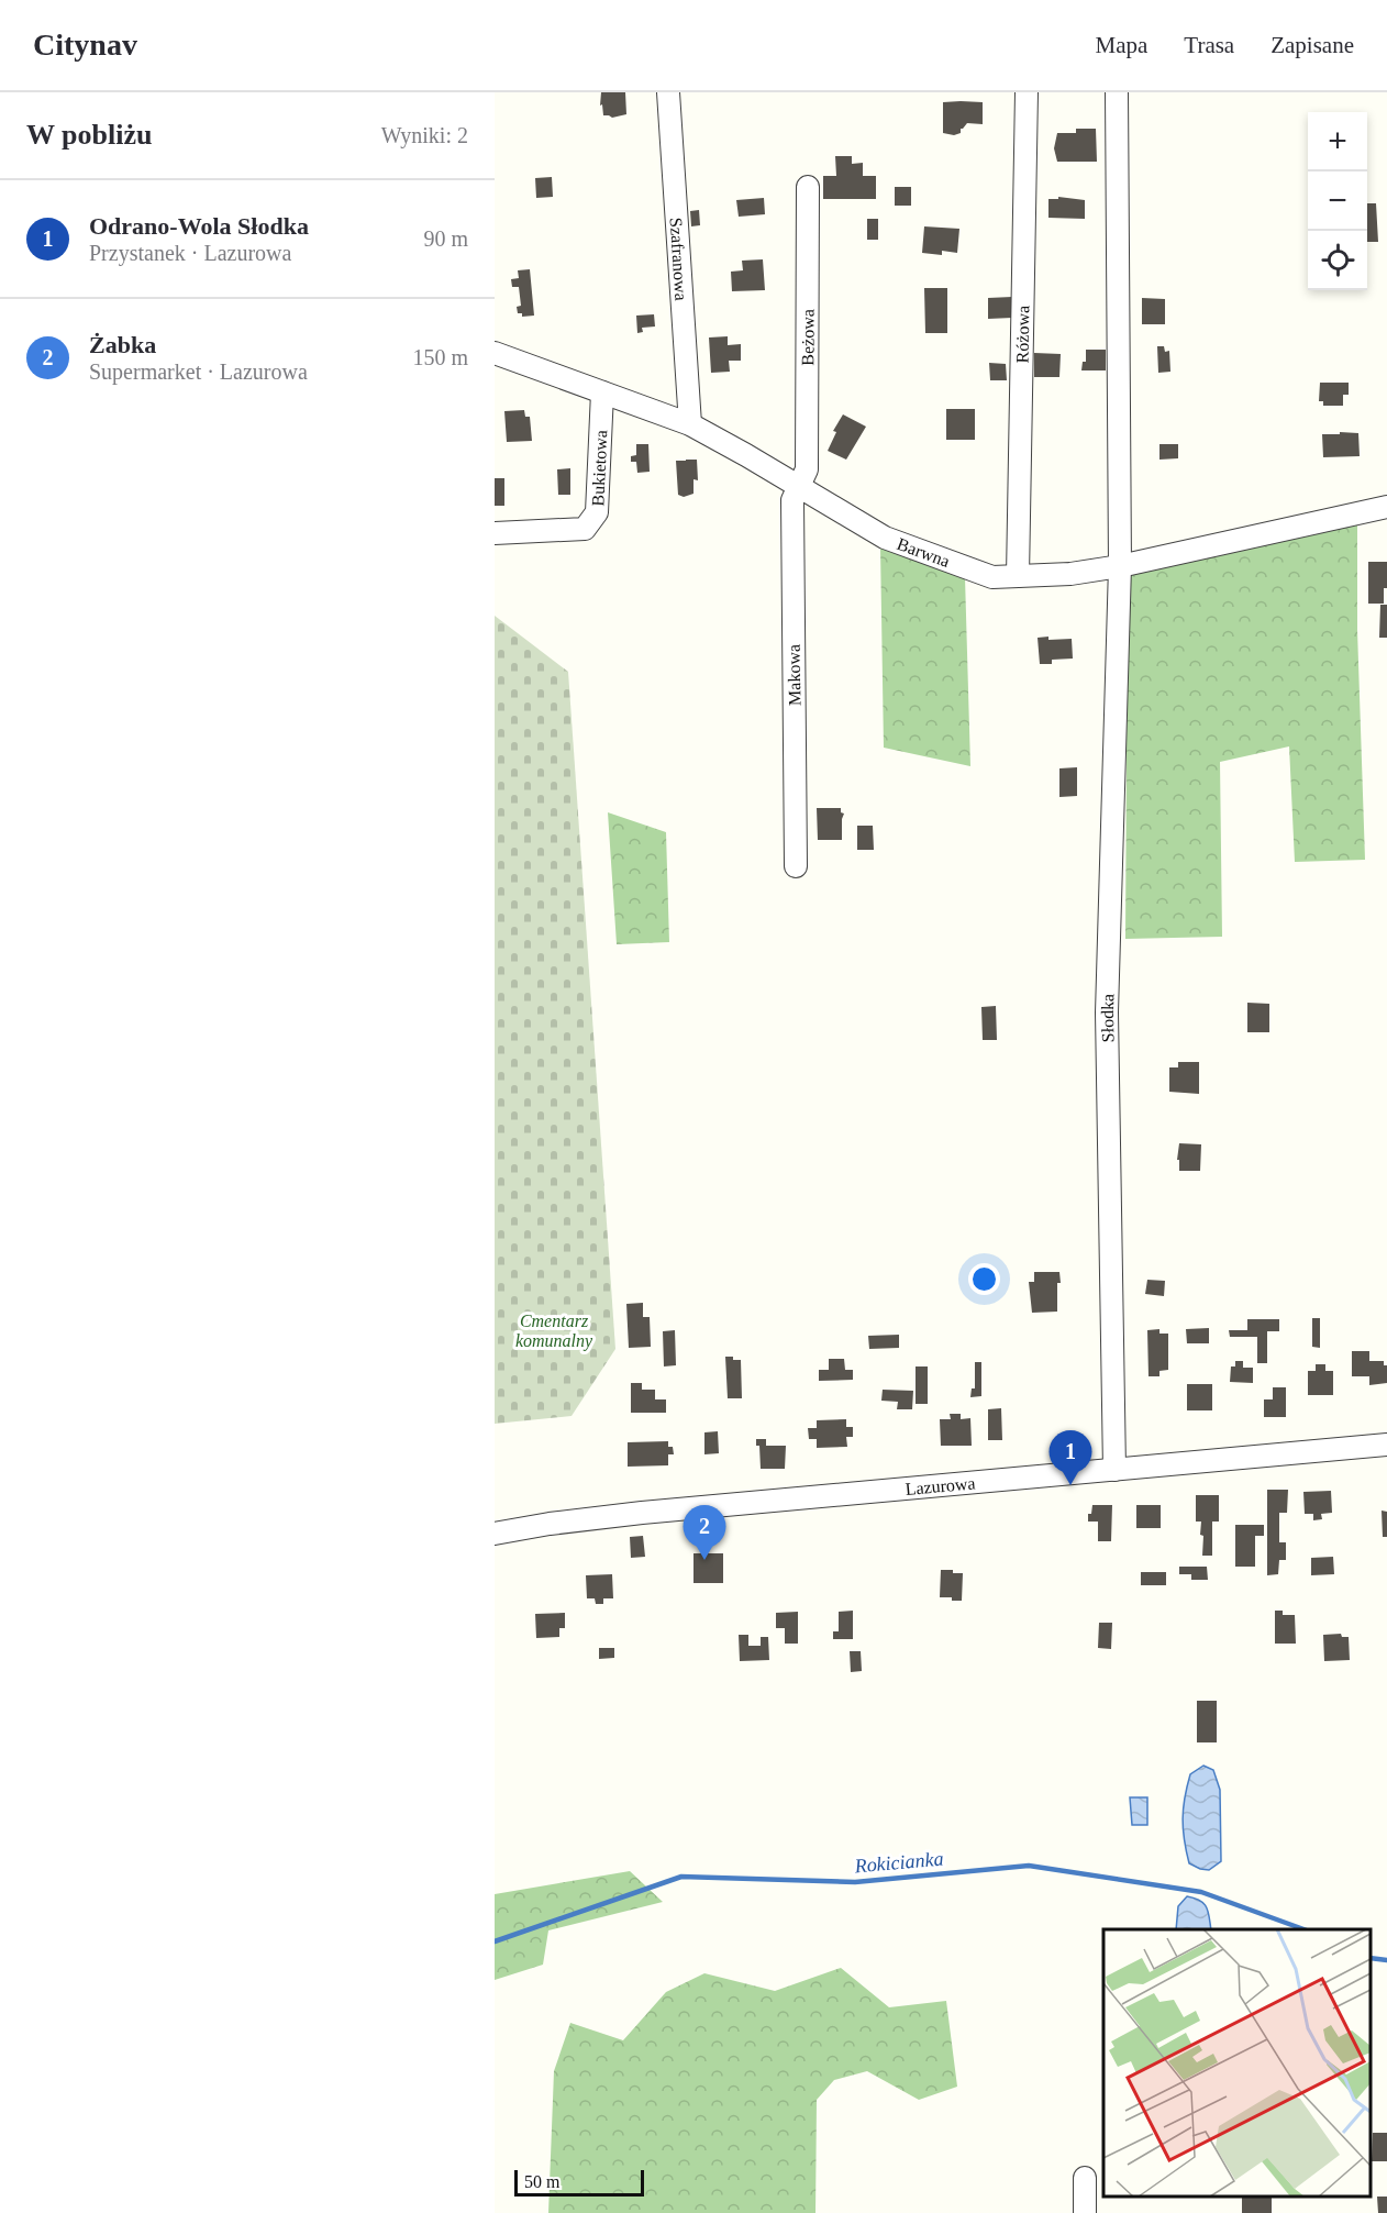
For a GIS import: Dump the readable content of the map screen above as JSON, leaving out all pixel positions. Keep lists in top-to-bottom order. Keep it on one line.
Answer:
{"streets":{"street":["Szafranowa","Różowa","Beżowa","Bukietowa","Barwna","Makowa","Słodka","Lazurowa"]},"crossings":[["Szafranowa","Barwna"],["Różowa","Barwna"],["Beżowa","Barwna"],["Beżowa","Makowa"],["Bukietowa","Barwna"],["Barwna","Makowa"],["Barwna","Słodka"],["Słodka","Lazurowa"]],"water":["Rokicianka"],"parks":["Cmentarz komunalny"],"scale_bar":"50 m","page":{"header":"Citynav","nav":["Mapa","Trasa","Zapisane"],"heading":["W pobliżu","Wyniki: 2"],"map_buttons":["+","−"],"list":[{"mark":"1","name":"Odrano-Wola Słodka","note":"Przystanek · Lazurowa","value":"90 m"},{"mark":"2","name":"Żabka","note":"Supermarket · Lazurowa","value":"150 m"}],"pins":["1","2"],"scale":"50 m"}}
